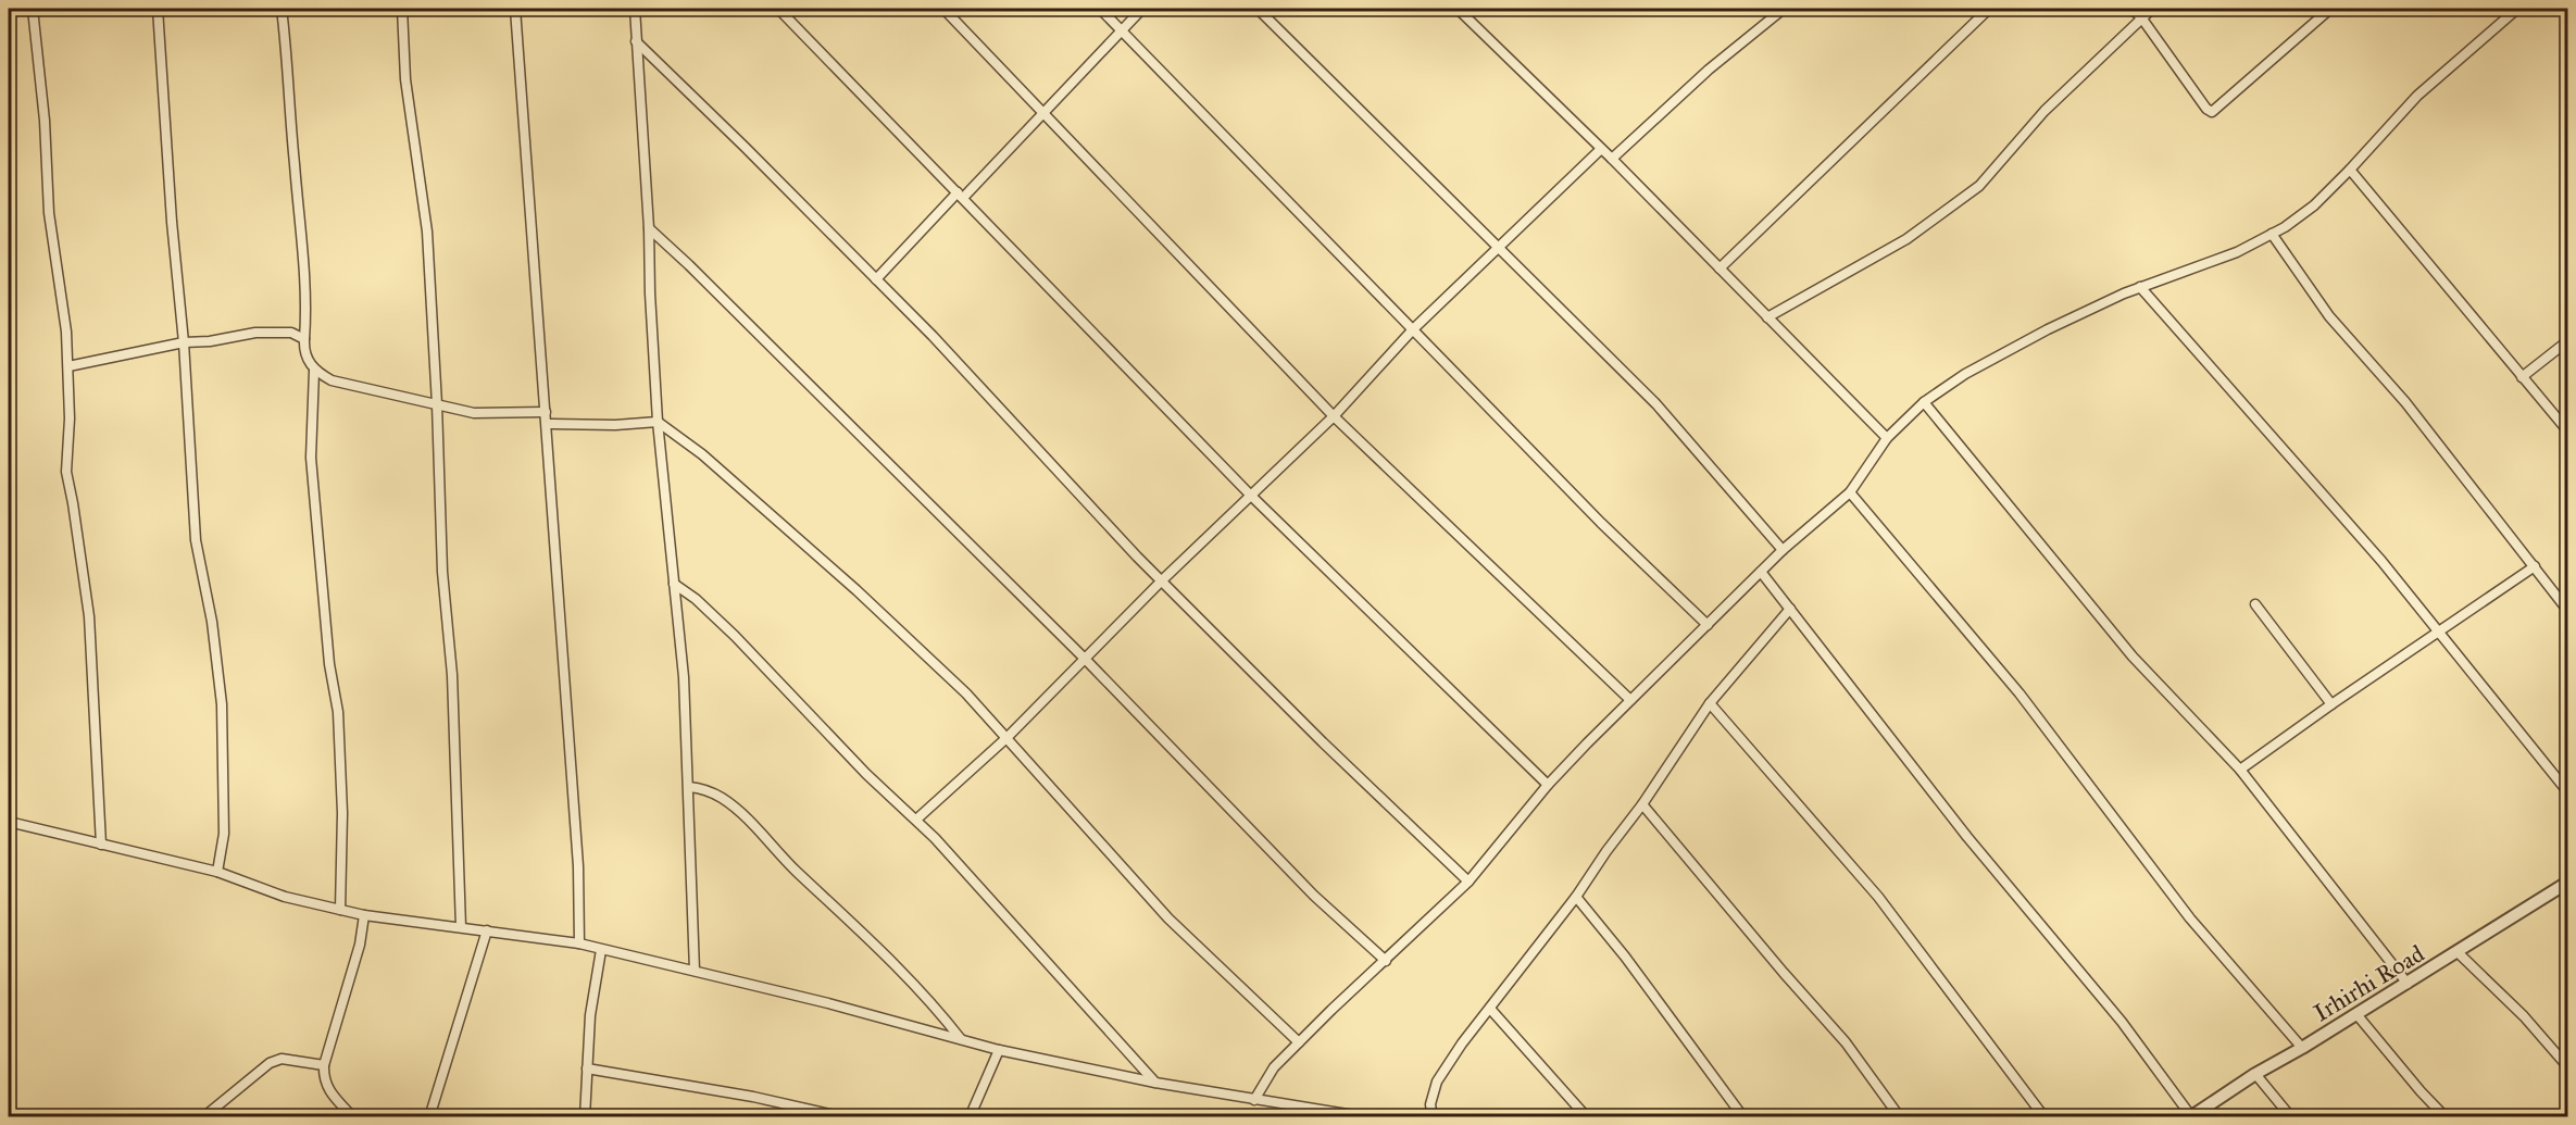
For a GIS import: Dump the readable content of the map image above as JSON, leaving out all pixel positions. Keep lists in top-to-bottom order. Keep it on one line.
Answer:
{"streets":{"street":["Irhirhi Road"]}}
